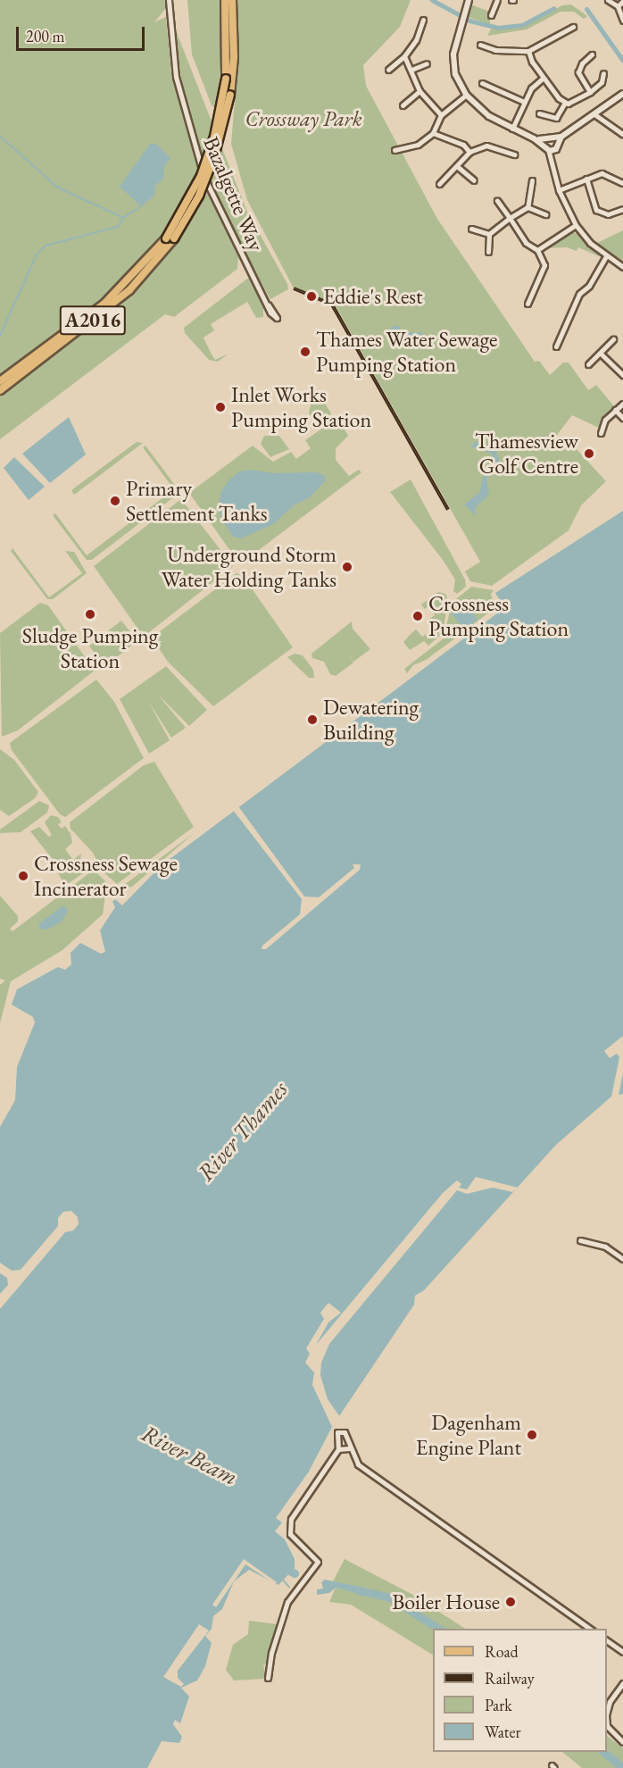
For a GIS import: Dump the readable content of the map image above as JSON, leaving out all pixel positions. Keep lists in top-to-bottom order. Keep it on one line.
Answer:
{"streets":{"main road":["A2016"],"street":["Bazalgette Way"]},"water":["River Thames","River Beam"],"parks":["Crossway Park"],"places":["Eddie's Rest","Thames Water Sewage Pumping Station","Inlet Works Pumping Station","Thamesview Golf Centre","Primary Settlement Tanks","Underground Storm Water Holding Tanks","Sludge Pumping Station","Crossness Pumping Station","Dewatering Building","Crossness Sewage Incinerator","Dagenham Engine Plant","Boiler House"],"legend":["Road","Railway","Park","Water"],"scale_bar":"200 m"}
